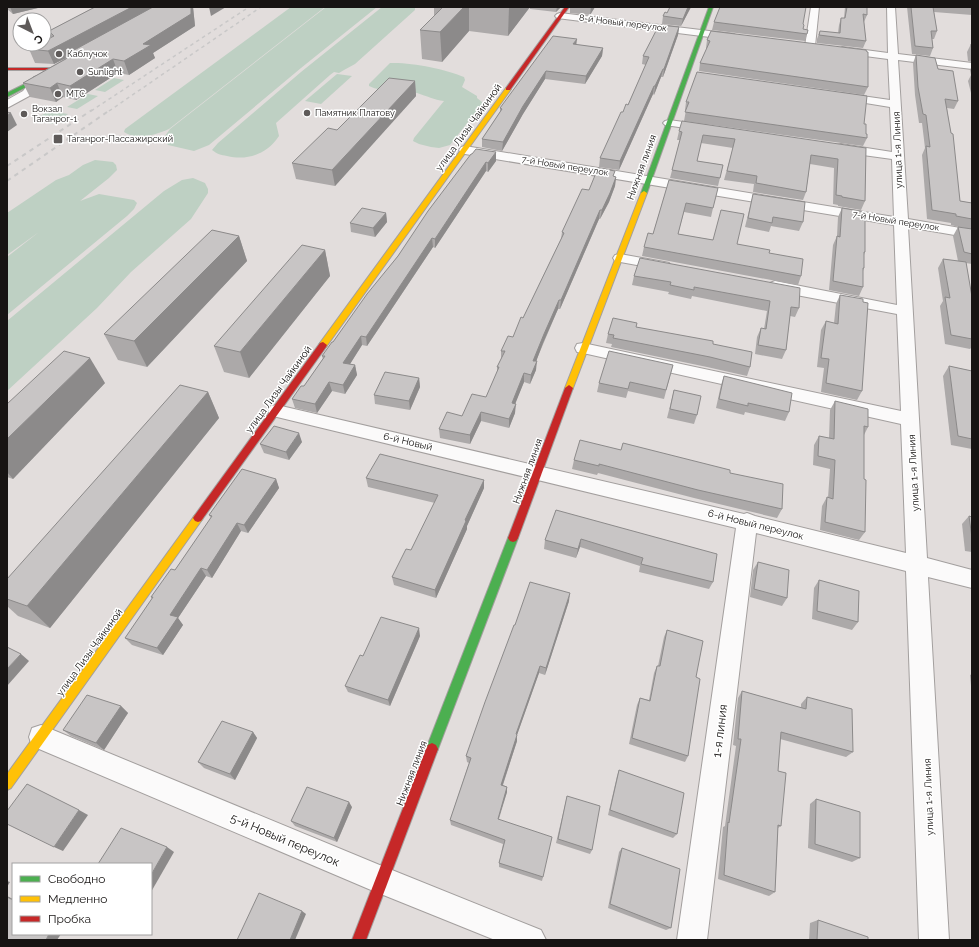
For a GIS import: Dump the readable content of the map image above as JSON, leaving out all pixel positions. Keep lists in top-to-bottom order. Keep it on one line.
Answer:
{"streets":{"main road":["улица Лизы Чайкиной","Нижняя линия"],"street":["8-й Новый переулок","улица 1-я Линия","7-й Новый переулок","6-й Новый","6-й Новый переулок","1-я линия","5-й Новый переулок"]},"crossings":[["8-й Новый переулок","улица Лизы Чайкиной"],["8-й Новый переулок","Нижняя линия"],["улица Лизы Чайкиной","7-й Новый переулок"],["улица Лизы Чайкиной","6-й Новый"],["улица Лизы Чайкиной","5-й Новый переулок"],["улица 1-я Линия","7-й Новый переулок"],["улица 1-я Линия","6-й Новый переулок"],["7-й Новый переулок","Нижняя линия"],["Нижняя линия","6-й Новый"],["Нижняя линия","6-й Новый переулок"],["Нижняя линия","5-й Новый переулок"],["6-й Новый","6-й Новый переулок"],["6-й Новый переулок","1-я линия"]],"places":{"other":["Каблучок","Sunlight","МТС","Памятник Платову","Вокзал Таганрог-1"],"transit":["Таганрог-Пассажирский"]},"legend":["Свободно","Медленно","Пробка"],"north":"bottom right"}
